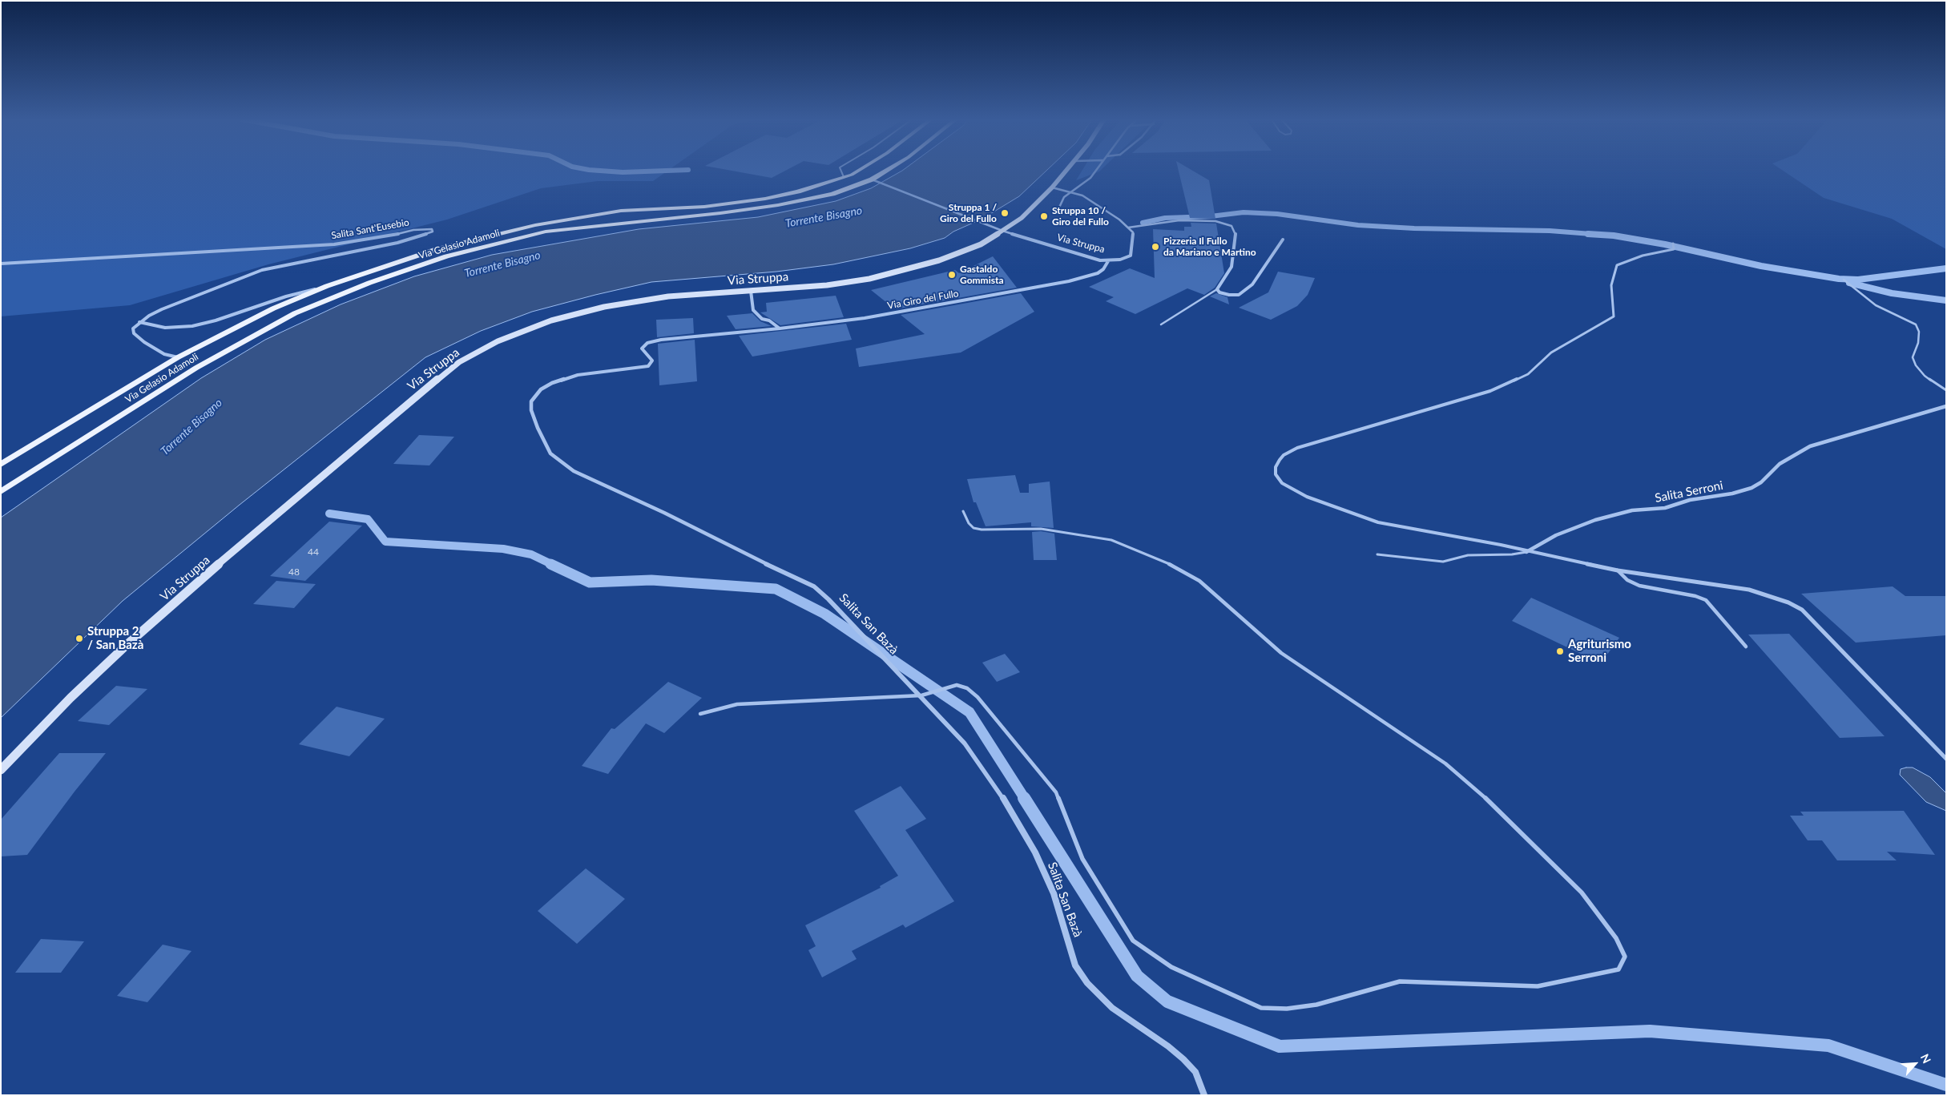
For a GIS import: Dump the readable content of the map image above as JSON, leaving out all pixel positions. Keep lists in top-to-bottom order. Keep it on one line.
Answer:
{"streets":{"main road":["Via Struppa","Via Gelasio Adamoli"],"street":["Salita Sant'Eusebio","Via Giro del Fullo","Salita Serroni","Salita San Bazà"]},"crossings":[["Via Struppa","Via Giro del Fullo"],["Via Giro del Fullo","Salita San Bazà"]],"water":["Torrente Bisagno"],"places":["Struppa 1 / Giro del Fullo","Struppa 10 / Giro del Fullo","Pizzeria Il Fullo da Mariano e Martino","Gastaldo Gommista","Struppa 2 / San Bazà","Agriturismo Serroni"],"house_numbers":["44","48"],"north":"top right"}
